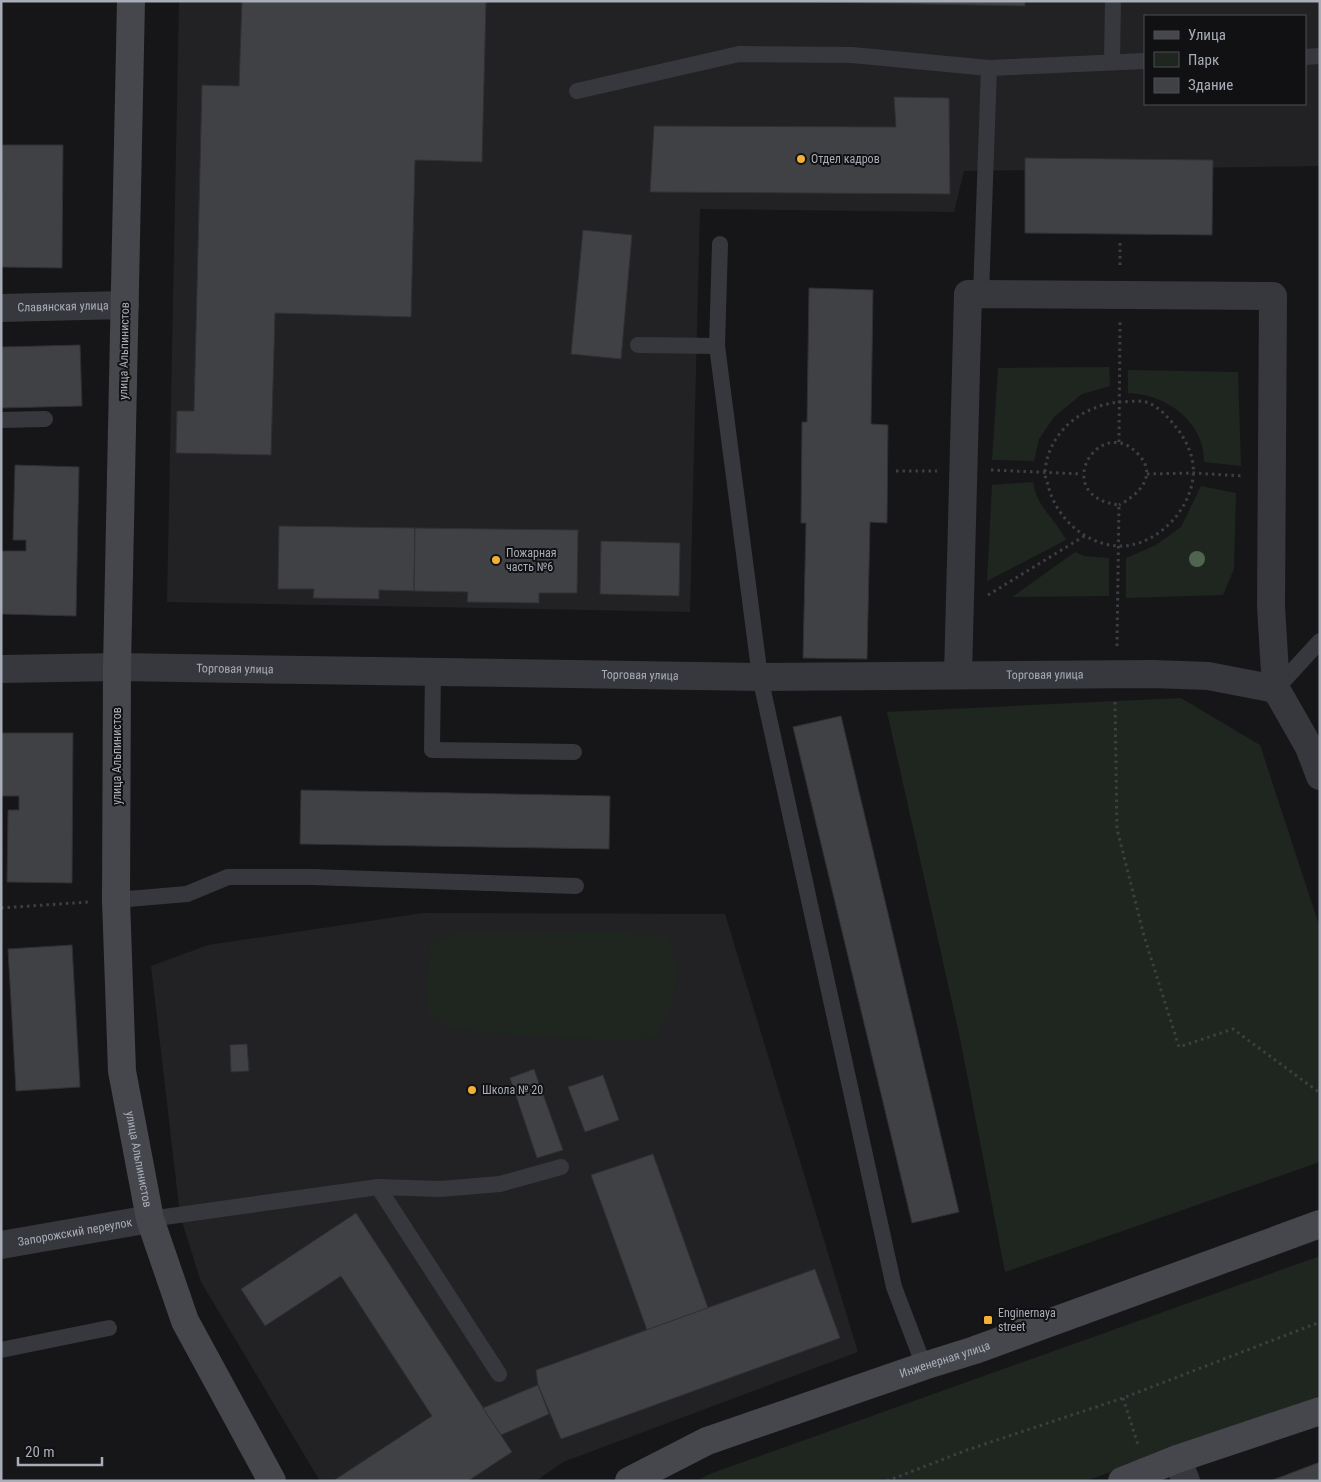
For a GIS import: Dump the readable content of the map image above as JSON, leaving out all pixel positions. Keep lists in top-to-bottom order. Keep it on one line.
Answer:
{"streets":{"main road":["улица Альпинистов","Инженерная улица"],"street":["Славянская улица","Торговая улица","Запорожский переулок"]},"crossings":[["Славянская улица","улица Альпинистов"],["улица Альпинистов","Торговая улица"],["улица Альпинистов","Запорожский переулок"]],"places":{"other":["Отдел кадров","Пожарная часть №6","Школа № 20"],"transit":["Enginernaya street"]},"legend":["Улица","Парк","Здание"],"scale_bar":"20 m"}
